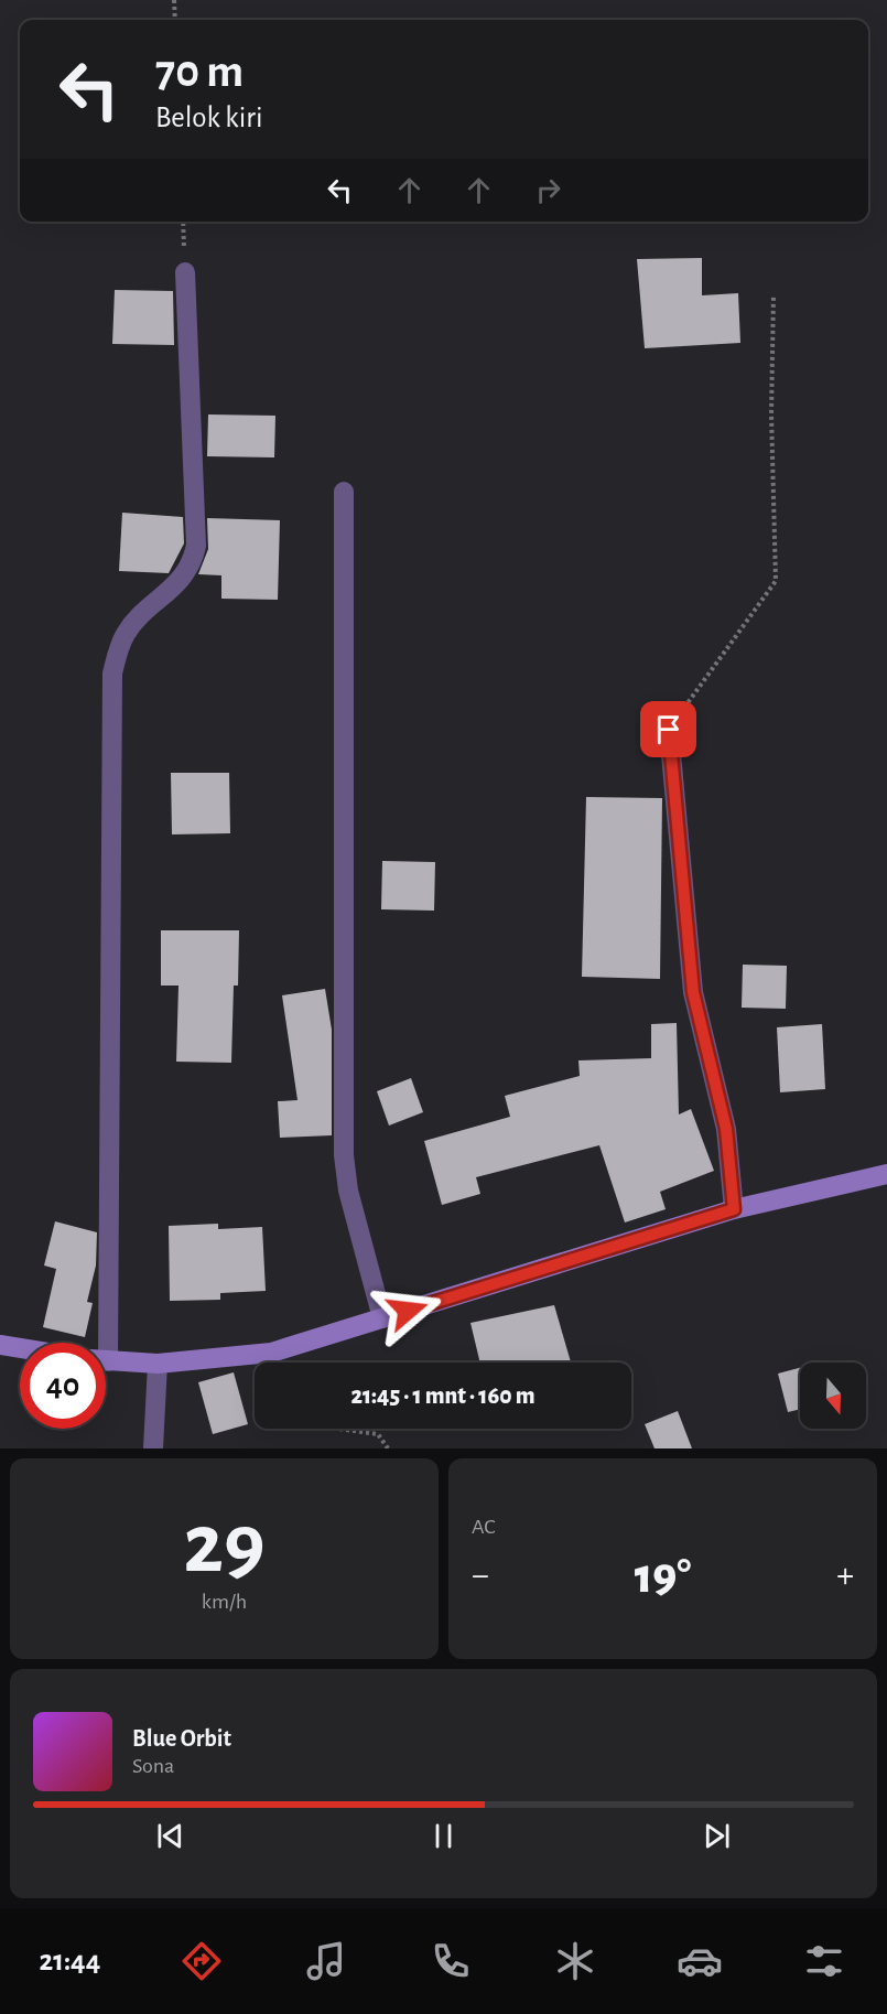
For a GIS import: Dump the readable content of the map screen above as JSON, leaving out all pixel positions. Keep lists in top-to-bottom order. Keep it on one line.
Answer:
{"north":"bottom","page":{"turn":["70 m","Belok kiri"],"limit":"40","trip":"21:45 · 1 mnt · 160 m","tile":[["29","km/h"],"AC"],"heat":["−","19°","+"],"song":["Blue Orbit","Sona"],"tabs":"21:44"}}
